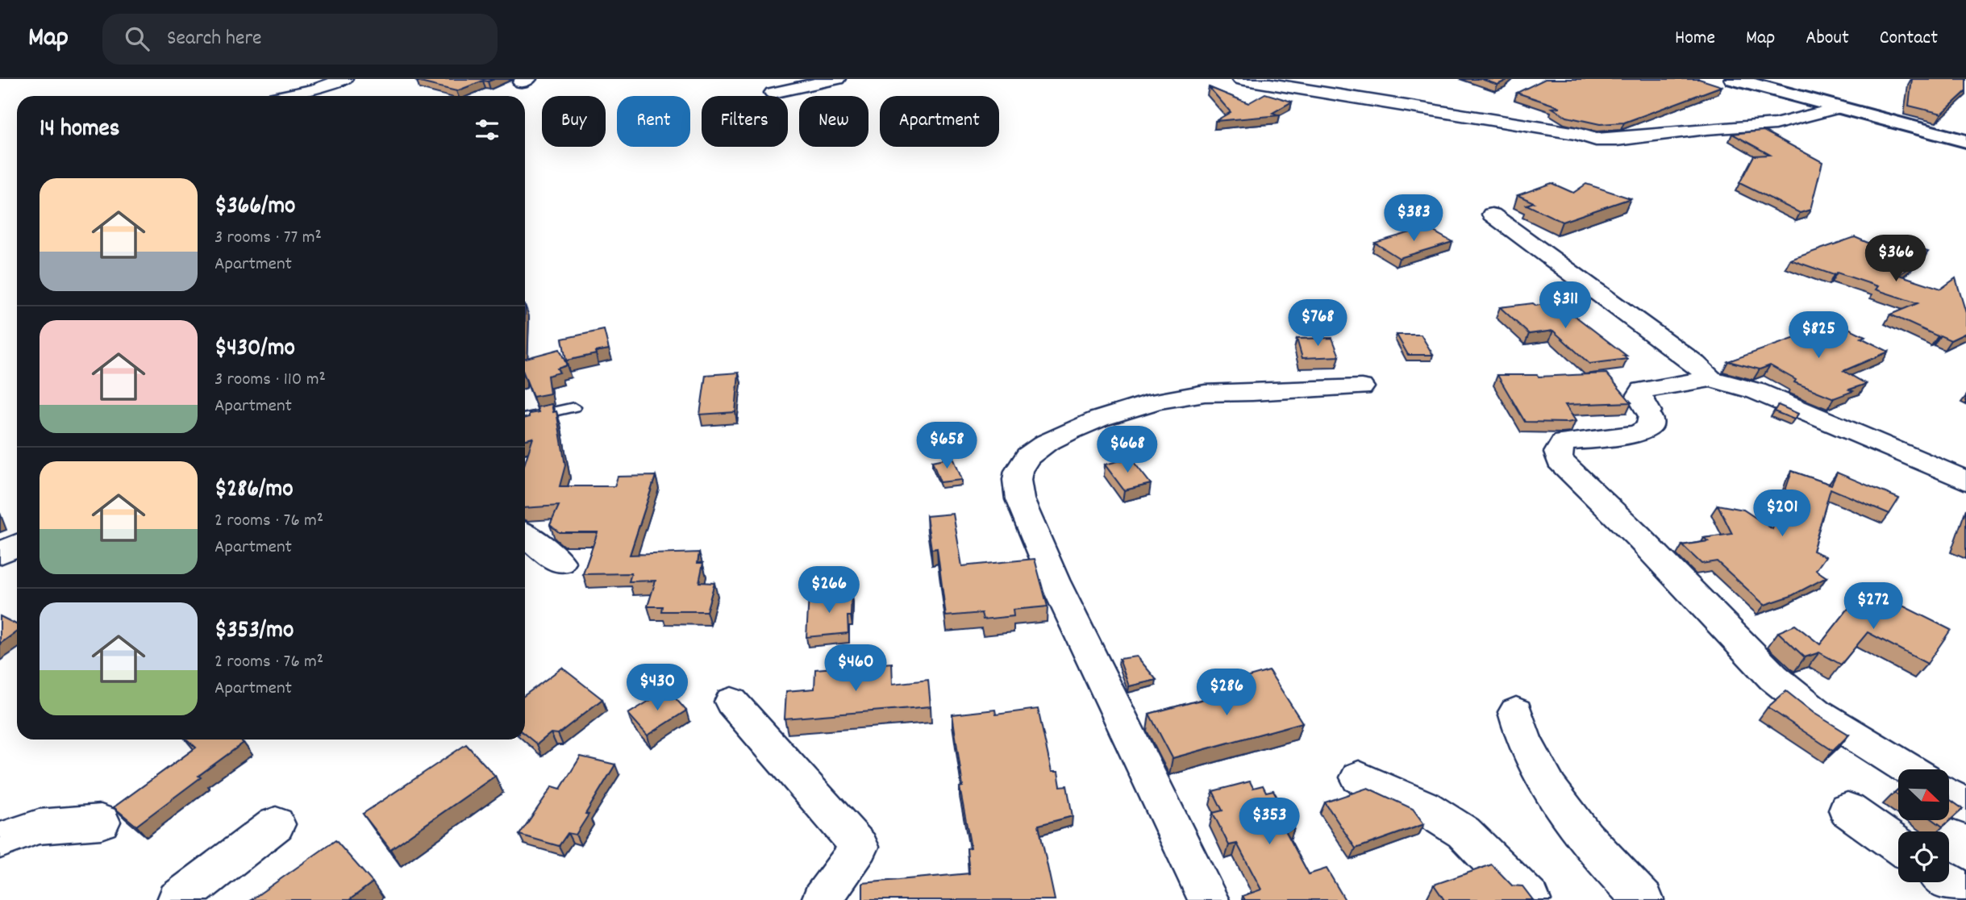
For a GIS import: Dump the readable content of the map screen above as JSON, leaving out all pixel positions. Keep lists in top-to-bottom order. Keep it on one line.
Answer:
{"north":"bottom right","page":{"header":"Map","search":"Search here","nav":["Home","Map","About","Contact"],"chip":["Buy","Rent","Filters","New","Apartment"],"heading":"14 homes","list":[{"name":"$366/mo","note":"3 rooms · 77 m² · Apartment"},{"name":"$430/mo","note":"3 rooms · 110 m² · Apartment"},{"name":"$286/mo","note":"2 rooms · 76 m² · Apartment"},{"name":"$353/mo","note":"2 rooms · 76 m² · Apartment"}],"price":["$383","$366","$311","$768","$825","$658","$668","$201","$266","$272","$460","$430","$286","$353"]}}
